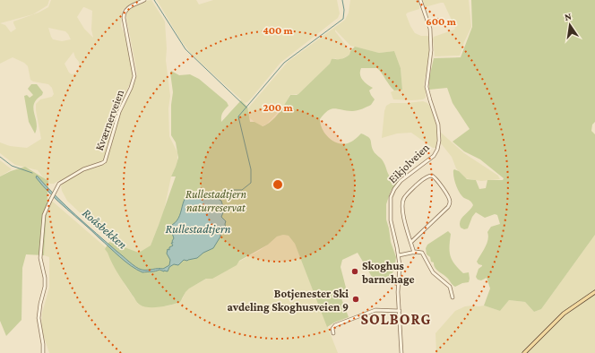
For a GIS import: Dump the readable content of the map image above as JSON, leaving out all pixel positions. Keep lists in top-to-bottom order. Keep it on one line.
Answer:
{"streets":{"street":["Kværnerveien","Eikjolveien"]},"districts":["SOLBORG"],"water":["Roåsbekken","Rullestadtjern"],"parks":["Rullestadtjern naturreservat"],"places":["Skoghus barnehage","Botjenester Ski avdeling Skoghusveien 9"],"north":"top","rings":["600 m","400 m","200 m"]}
